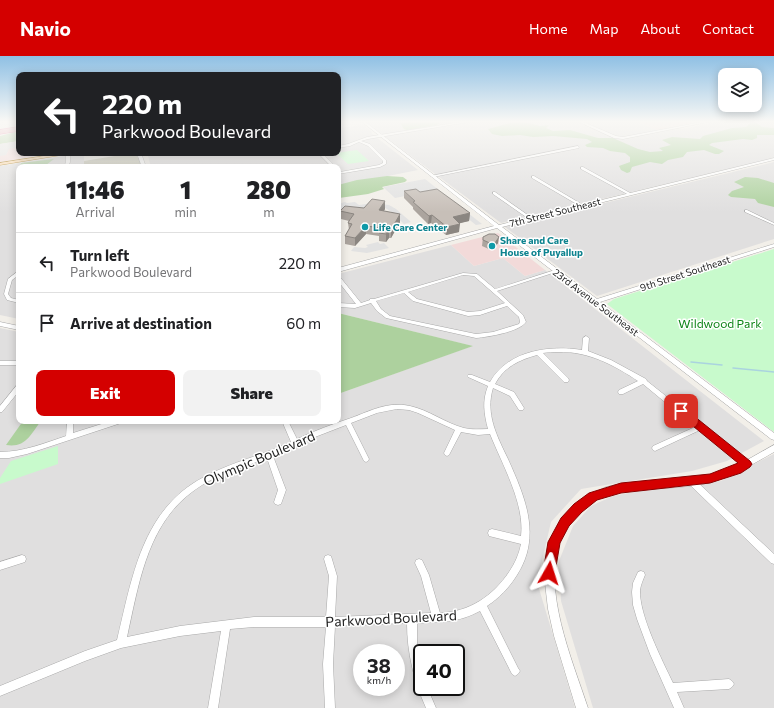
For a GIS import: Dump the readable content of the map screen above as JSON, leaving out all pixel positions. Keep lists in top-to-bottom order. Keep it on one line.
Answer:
{"streets":{"street":["7th Street Southeast","9th Street Southeast","23rd Avenue Southeast","Olympic Boulevard","Parkwood Boulevard"]},"crossings":[["7th Street Southeast","23rd Avenue Southeast"],["9th Street Southeast","23rd Avenue Southeast"],["Olympic Boulevard","Parkwood Boulevard"]],"parks":["Wildwood Park"],"places":["Life Care Center","Share and Care House of Puyallup"],"page":{"header":"Navio","nav":["Home","Map","About","Contact"],"turn":["220 m","Parkwood Boulevard"],"eta":["11:46","Arrival","1","min","280","m"],"list":[{"name":"Turn left","note":"Parkwood Boulevard","value":"220 m"},{"name":"Arrive at destination","value":"60 m"}],"buttons":["Exit","Share"],"speed":"38 km/h","limit":"40"}}
